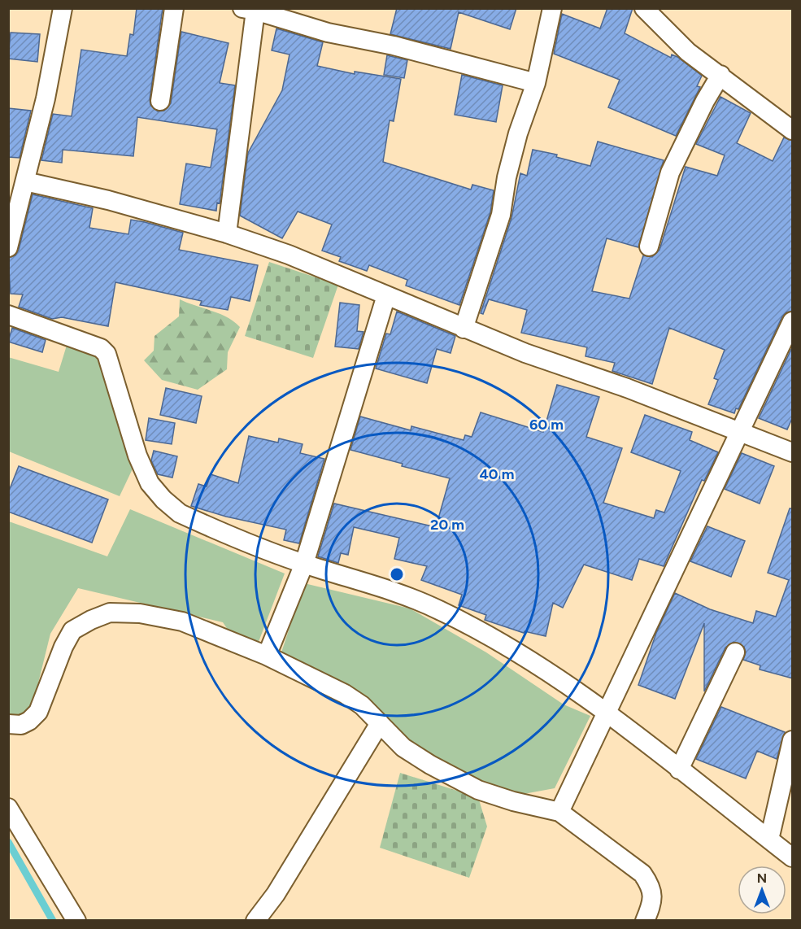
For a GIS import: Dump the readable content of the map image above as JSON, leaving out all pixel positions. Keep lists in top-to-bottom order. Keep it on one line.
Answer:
{"north":"top","rings":["60 m","40 m","20 m"]}
